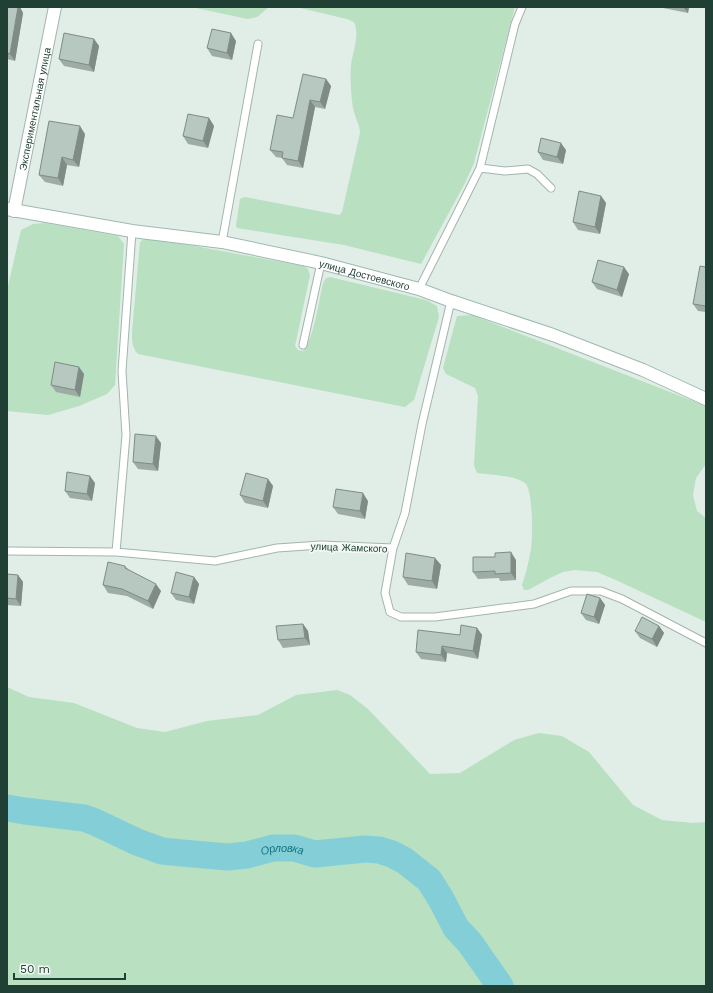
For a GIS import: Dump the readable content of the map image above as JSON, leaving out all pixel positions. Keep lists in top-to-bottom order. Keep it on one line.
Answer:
{"streets":{"main road":["Экспериментальная улица","улица Достоевского"],"lane":["улица Жамского"]},"crossings":[["Экспериментальная улица","улица Достоевского"]],"water":["Орловка"],"scale_bar":"50 m"}
